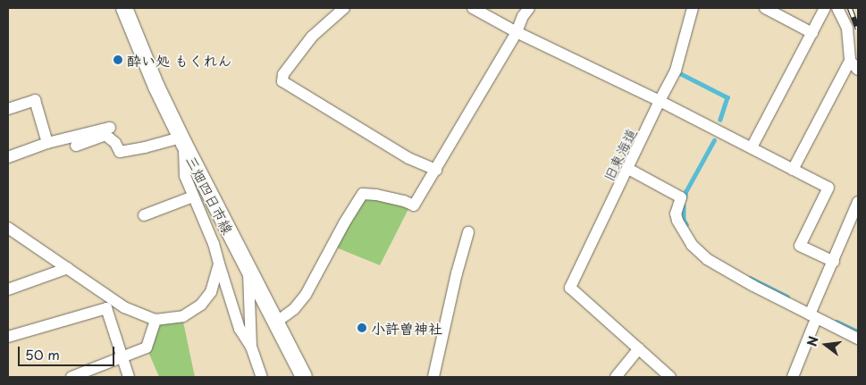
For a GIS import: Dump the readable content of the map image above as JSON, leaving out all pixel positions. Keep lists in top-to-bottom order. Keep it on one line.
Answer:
{"streets":{"main road":["三畑四日市線"],"street":["旧東海道"]},"places":["酔い処 もくれん","小許曽神社"],"scale_bar":"50 m","north":"left"}
